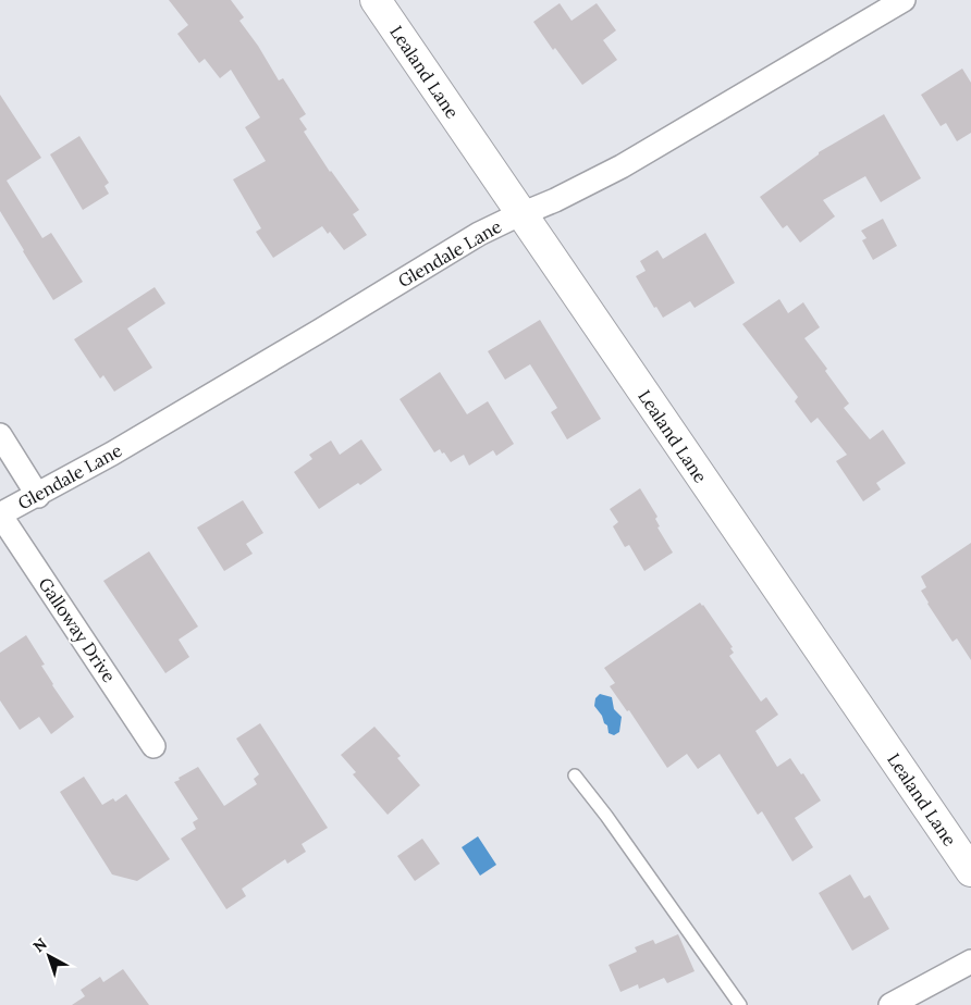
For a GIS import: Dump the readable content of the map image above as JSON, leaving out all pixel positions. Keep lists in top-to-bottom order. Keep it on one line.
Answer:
{"streets":{"street":["Lealand Lane","Glendale Lane","Galloway Drive"]},"crossings":[["Lealand Lane","Glendale Lane"],["Glendale Lane","Galloway Drive"]],"north":"top left"}
